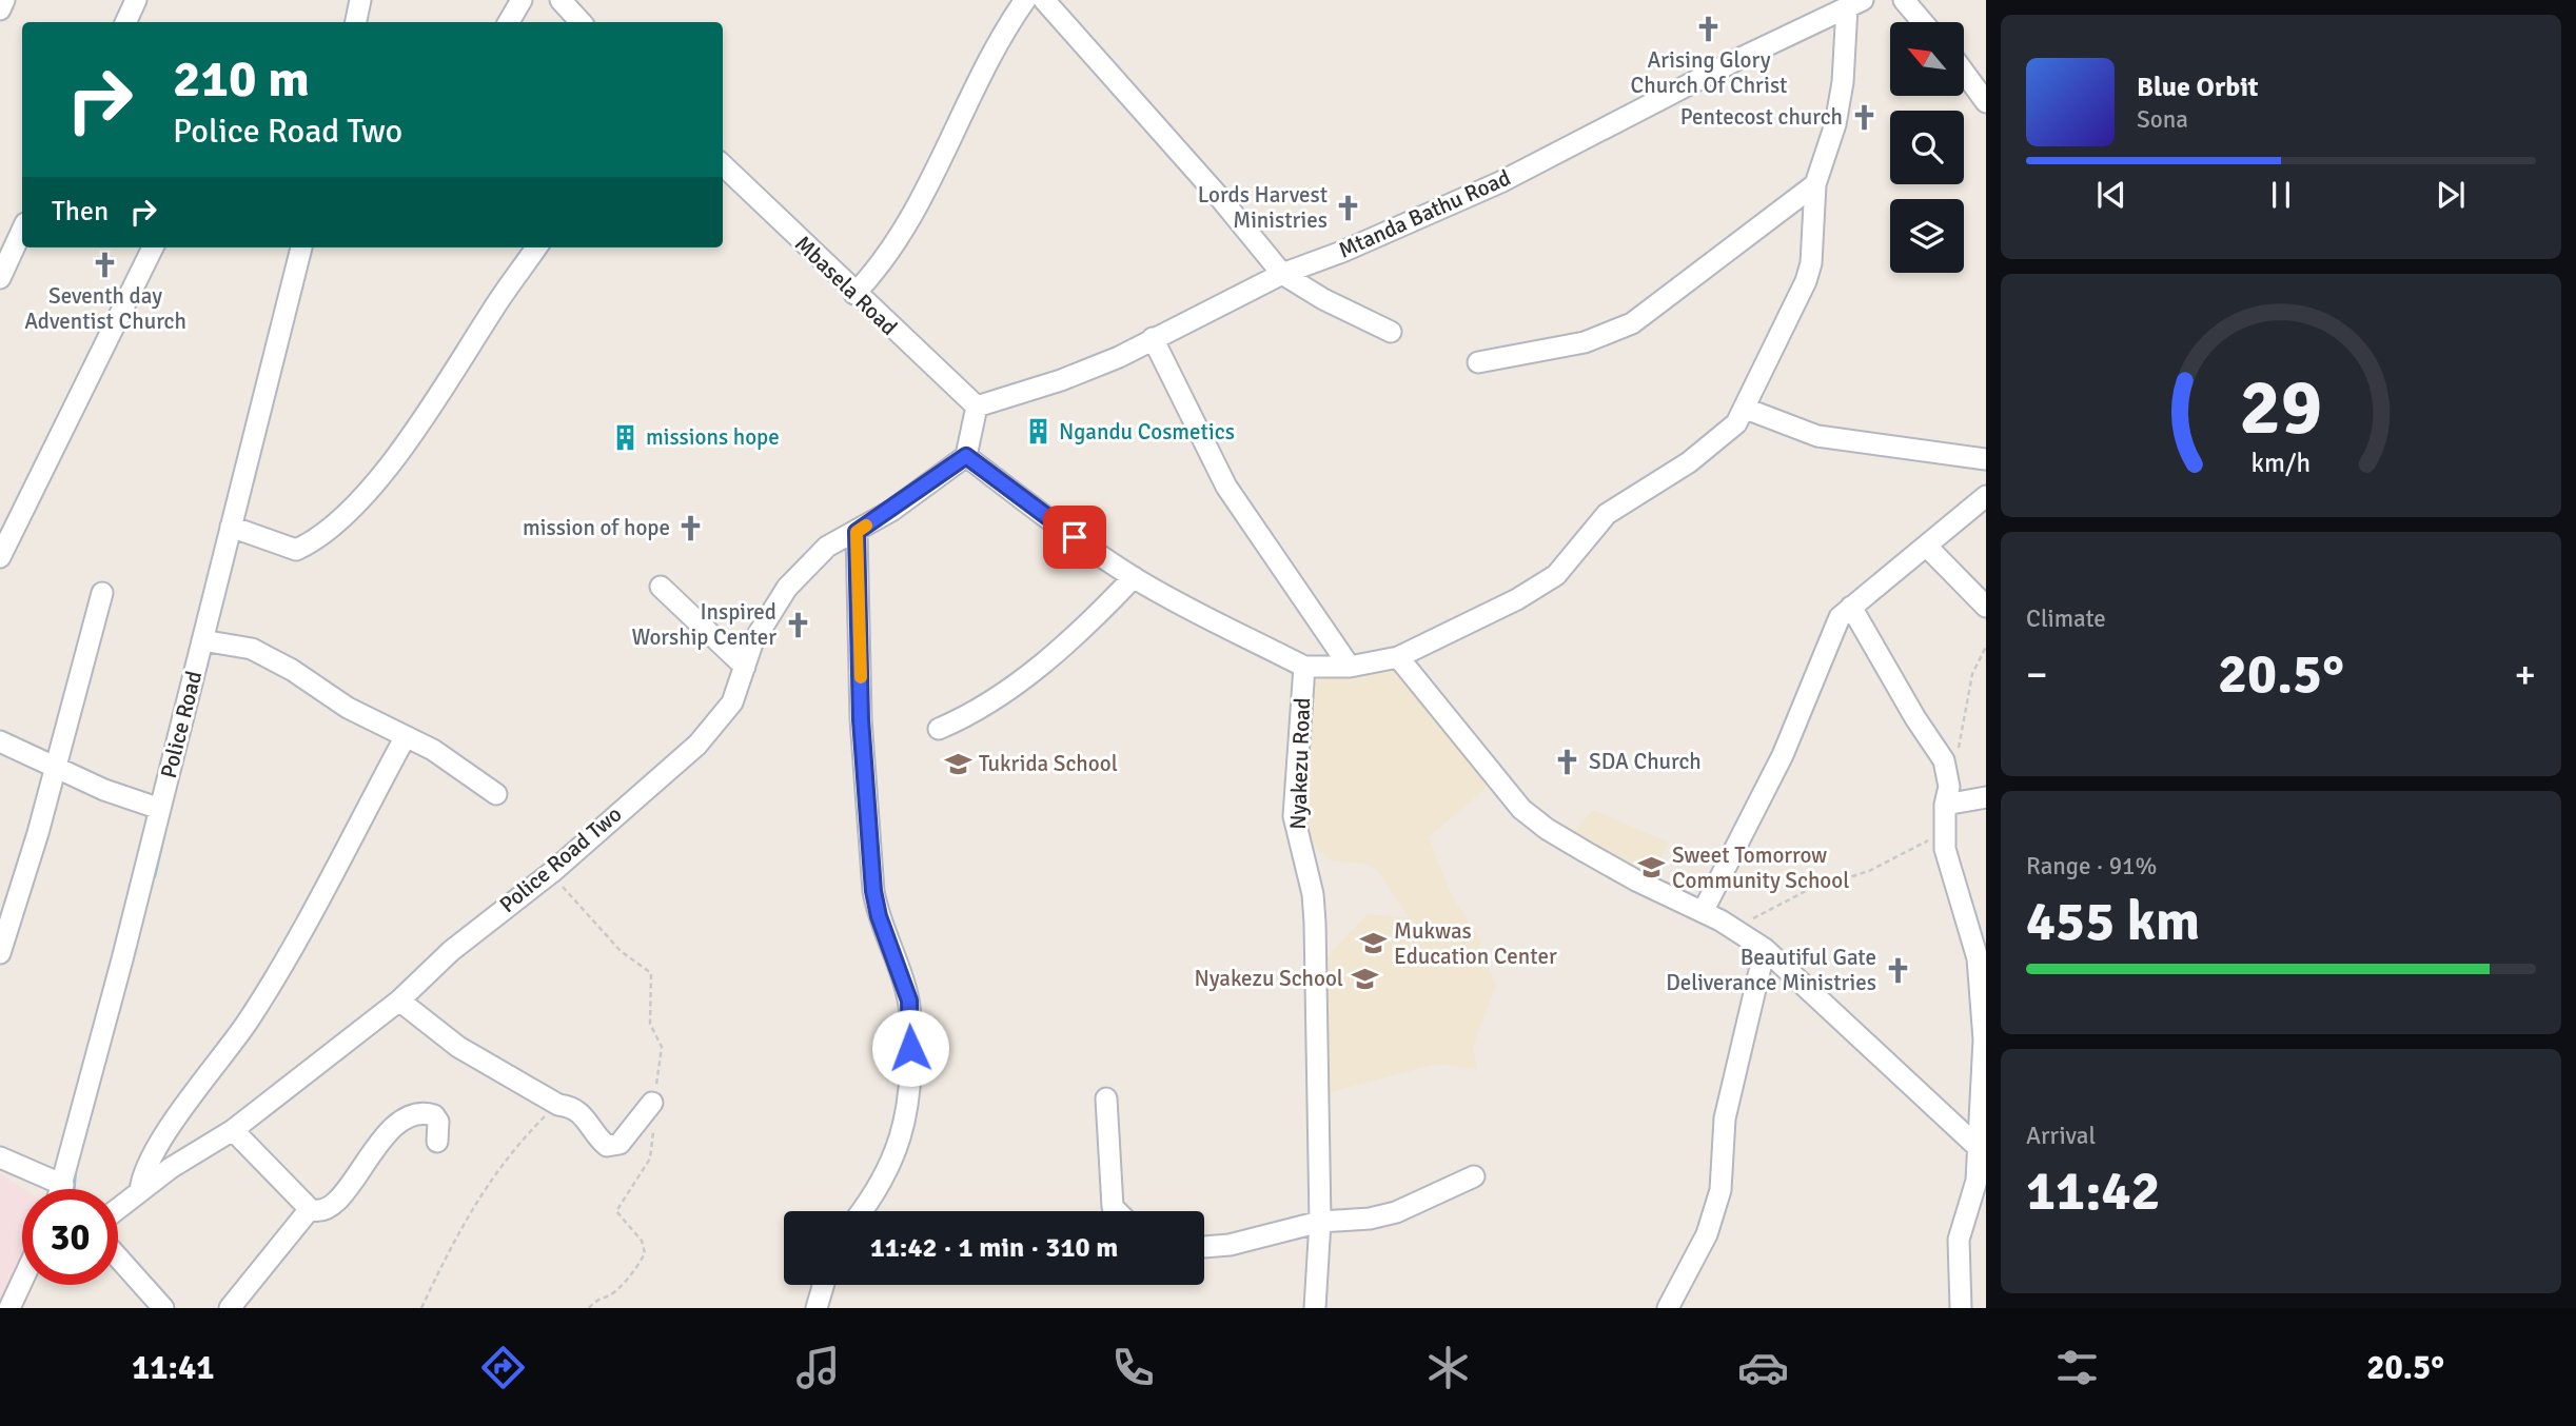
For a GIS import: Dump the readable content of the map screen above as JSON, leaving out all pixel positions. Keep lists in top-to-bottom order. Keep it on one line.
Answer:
{"streets":{"street":["Mtanda Bathu Road","Mbasela Road","Police Road","Nyakezu Road","Police Road Two"]},"crossings":[["Mtanda Bathu Road","Mbasela Road"],["Nyakezu Road","Police Road Two"]],"places":{"church":["Arising Glory Church Of Christ","Pentecost church","Lords Harvest Ministries","Seventh day Adventist Church","mission of hope","Inspired Worship Center","SDA Church","Beautiful Gate Deliverance Ministries"],"building":["Ngandu Cosmetics","missions hope"],"school or university":["Tukrida School","Sweet Tomorrow Community School","Mukwas Education Center","Nyakezu School"]},"north":"top left","page":{"turn":["210 m","Police Road Two"],"song":["Blue Orbit","Sona"],"then":"Then","tile":["Climate",["Range · 91%","455 km"],["Arrival","11:42"]],"heat":["−","20.5°","+"],"limit":"30","trip":"11:42 · 1 min · 310 m","tabs":["11:41","20.5°"],"gauge":["29","km/h"]}}
